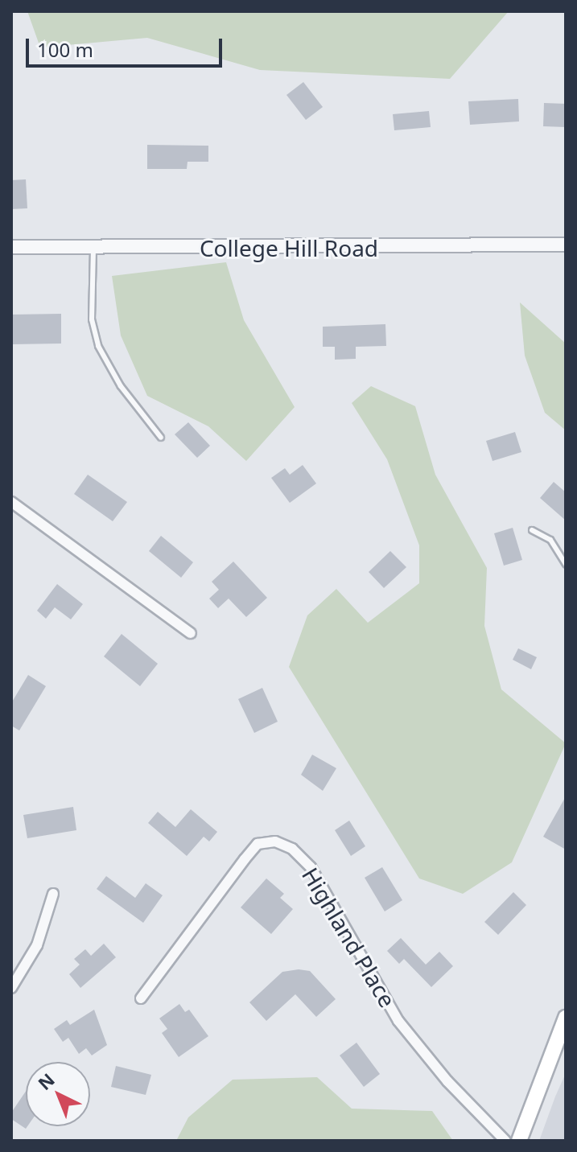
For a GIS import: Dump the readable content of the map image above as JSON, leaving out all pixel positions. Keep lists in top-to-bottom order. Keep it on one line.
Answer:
{"streets":{"street":["College Hill Road","Highland Place"]},"scale_bar":"100 m","north":"top left"}
